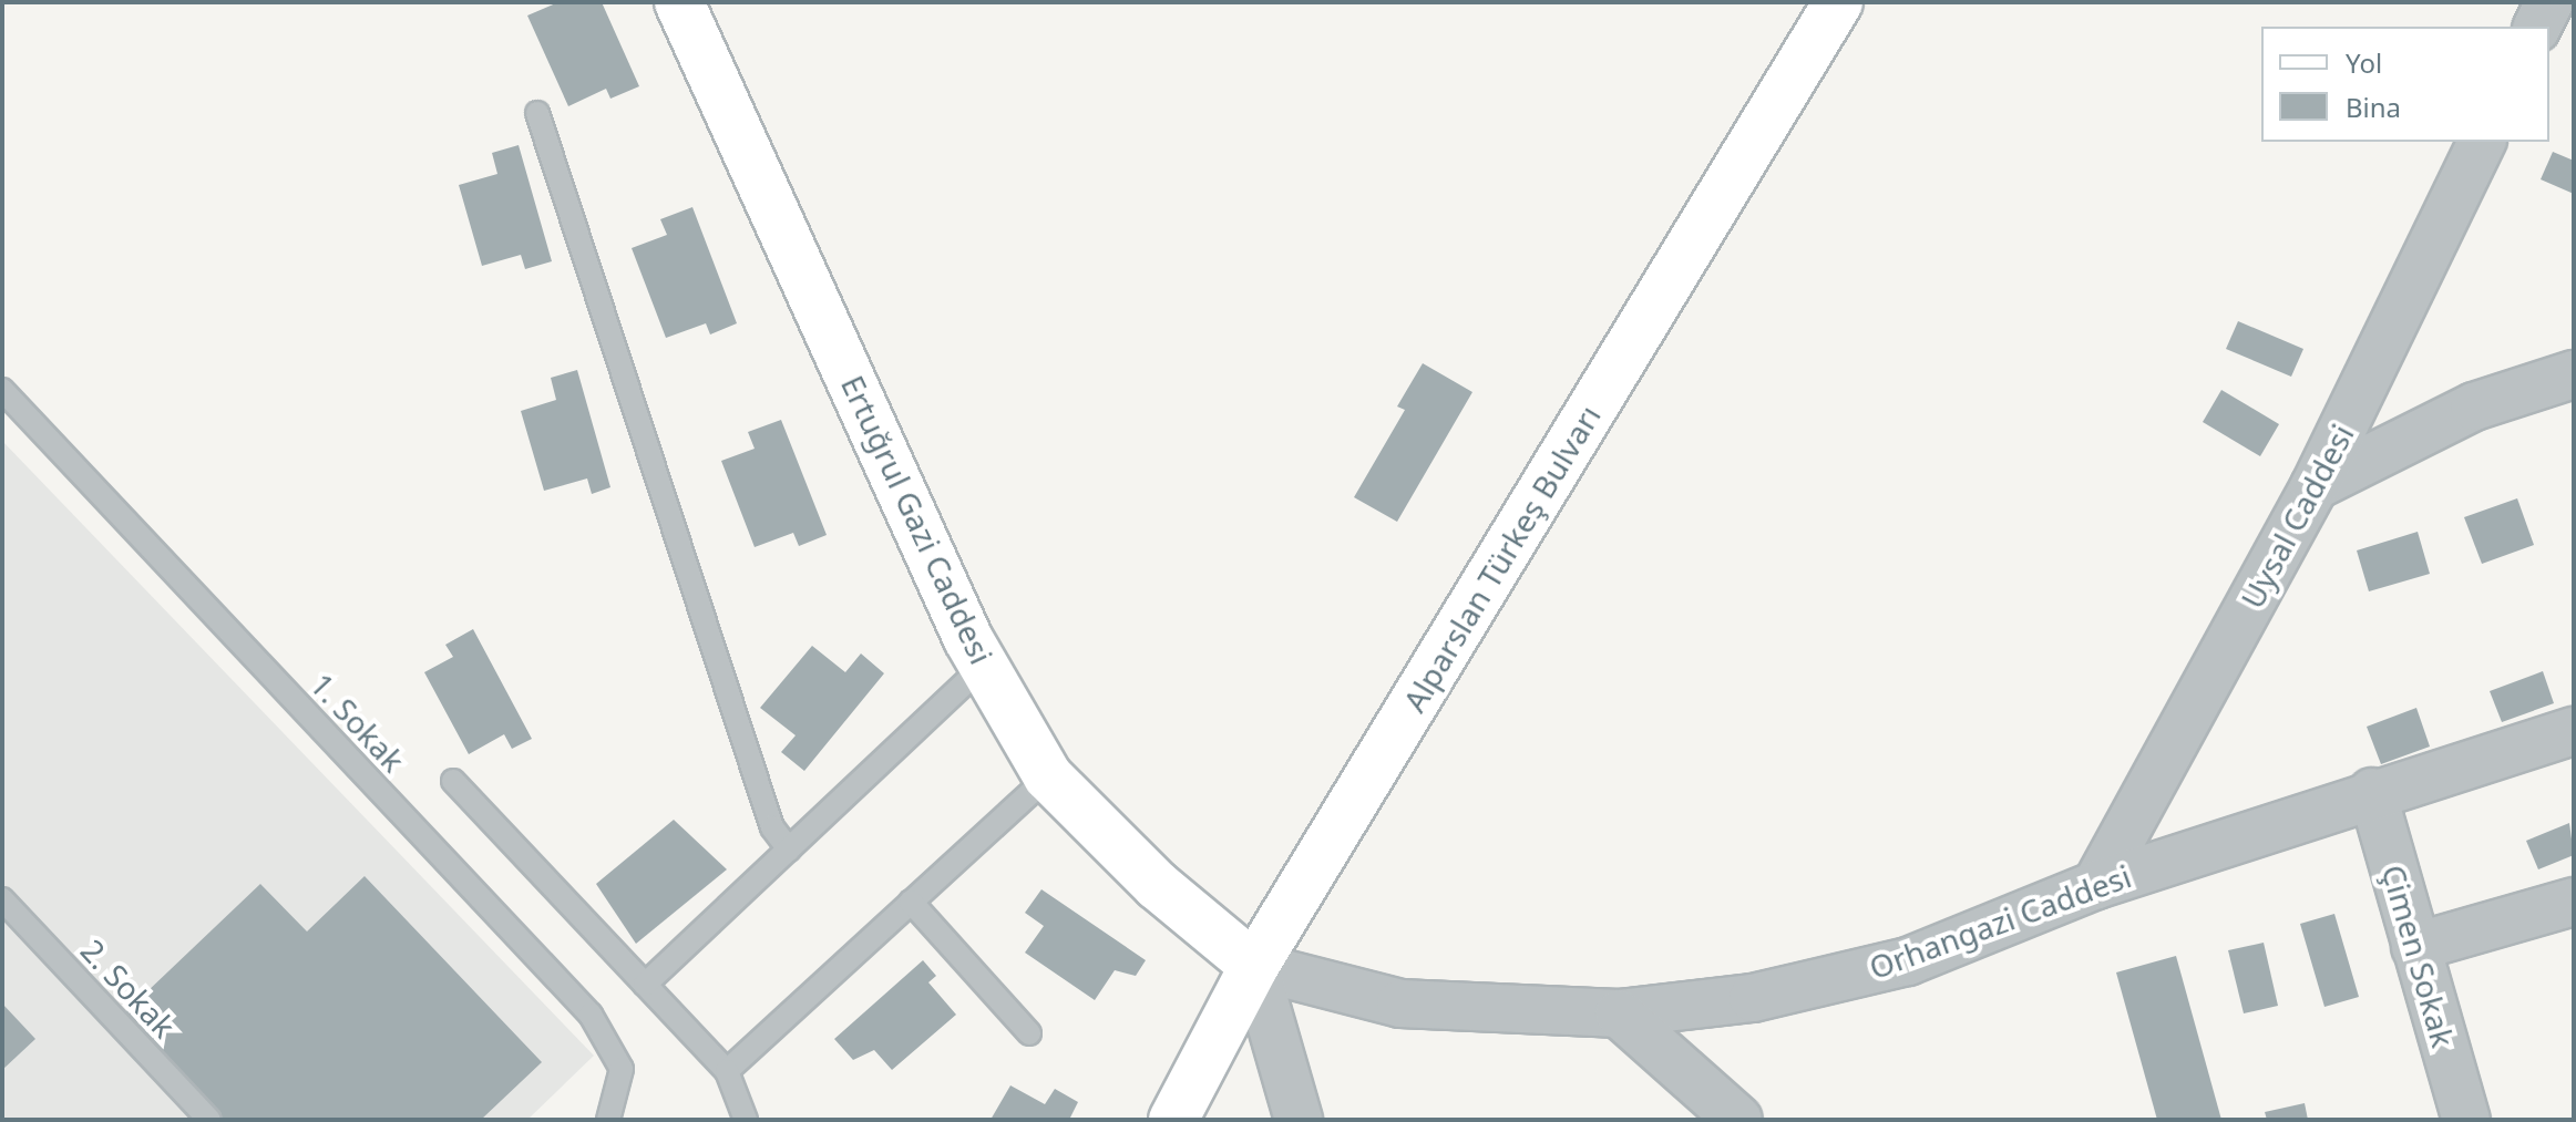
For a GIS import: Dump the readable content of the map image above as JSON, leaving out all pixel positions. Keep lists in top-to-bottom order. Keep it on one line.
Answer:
{"streets":{"main road":["Ertuğrul Gazi Caddesi","Alparslan Türkeş Bulvarı"],"street":["Uysal Caddesi","Orhangazi Caddesi","Çimen Sokak"],"lane":["1. Sokak","2. Sokak"]},"crossings":[["Uysal Caddesi","Orhangazi Caddesi"],["Ertuğrul Gazi Caddesi","Alparslan Türkeş Bulvarı"],["Ertuğrul Gazi Caddesi","Orhangazi Caddesi"],["Alparslan Türkeş Bulvarı","Orhangazi Caddesi"],["Orhangazi Caddesi","Çimen Sokak"]],"legend":["Yol","Bina"]}
